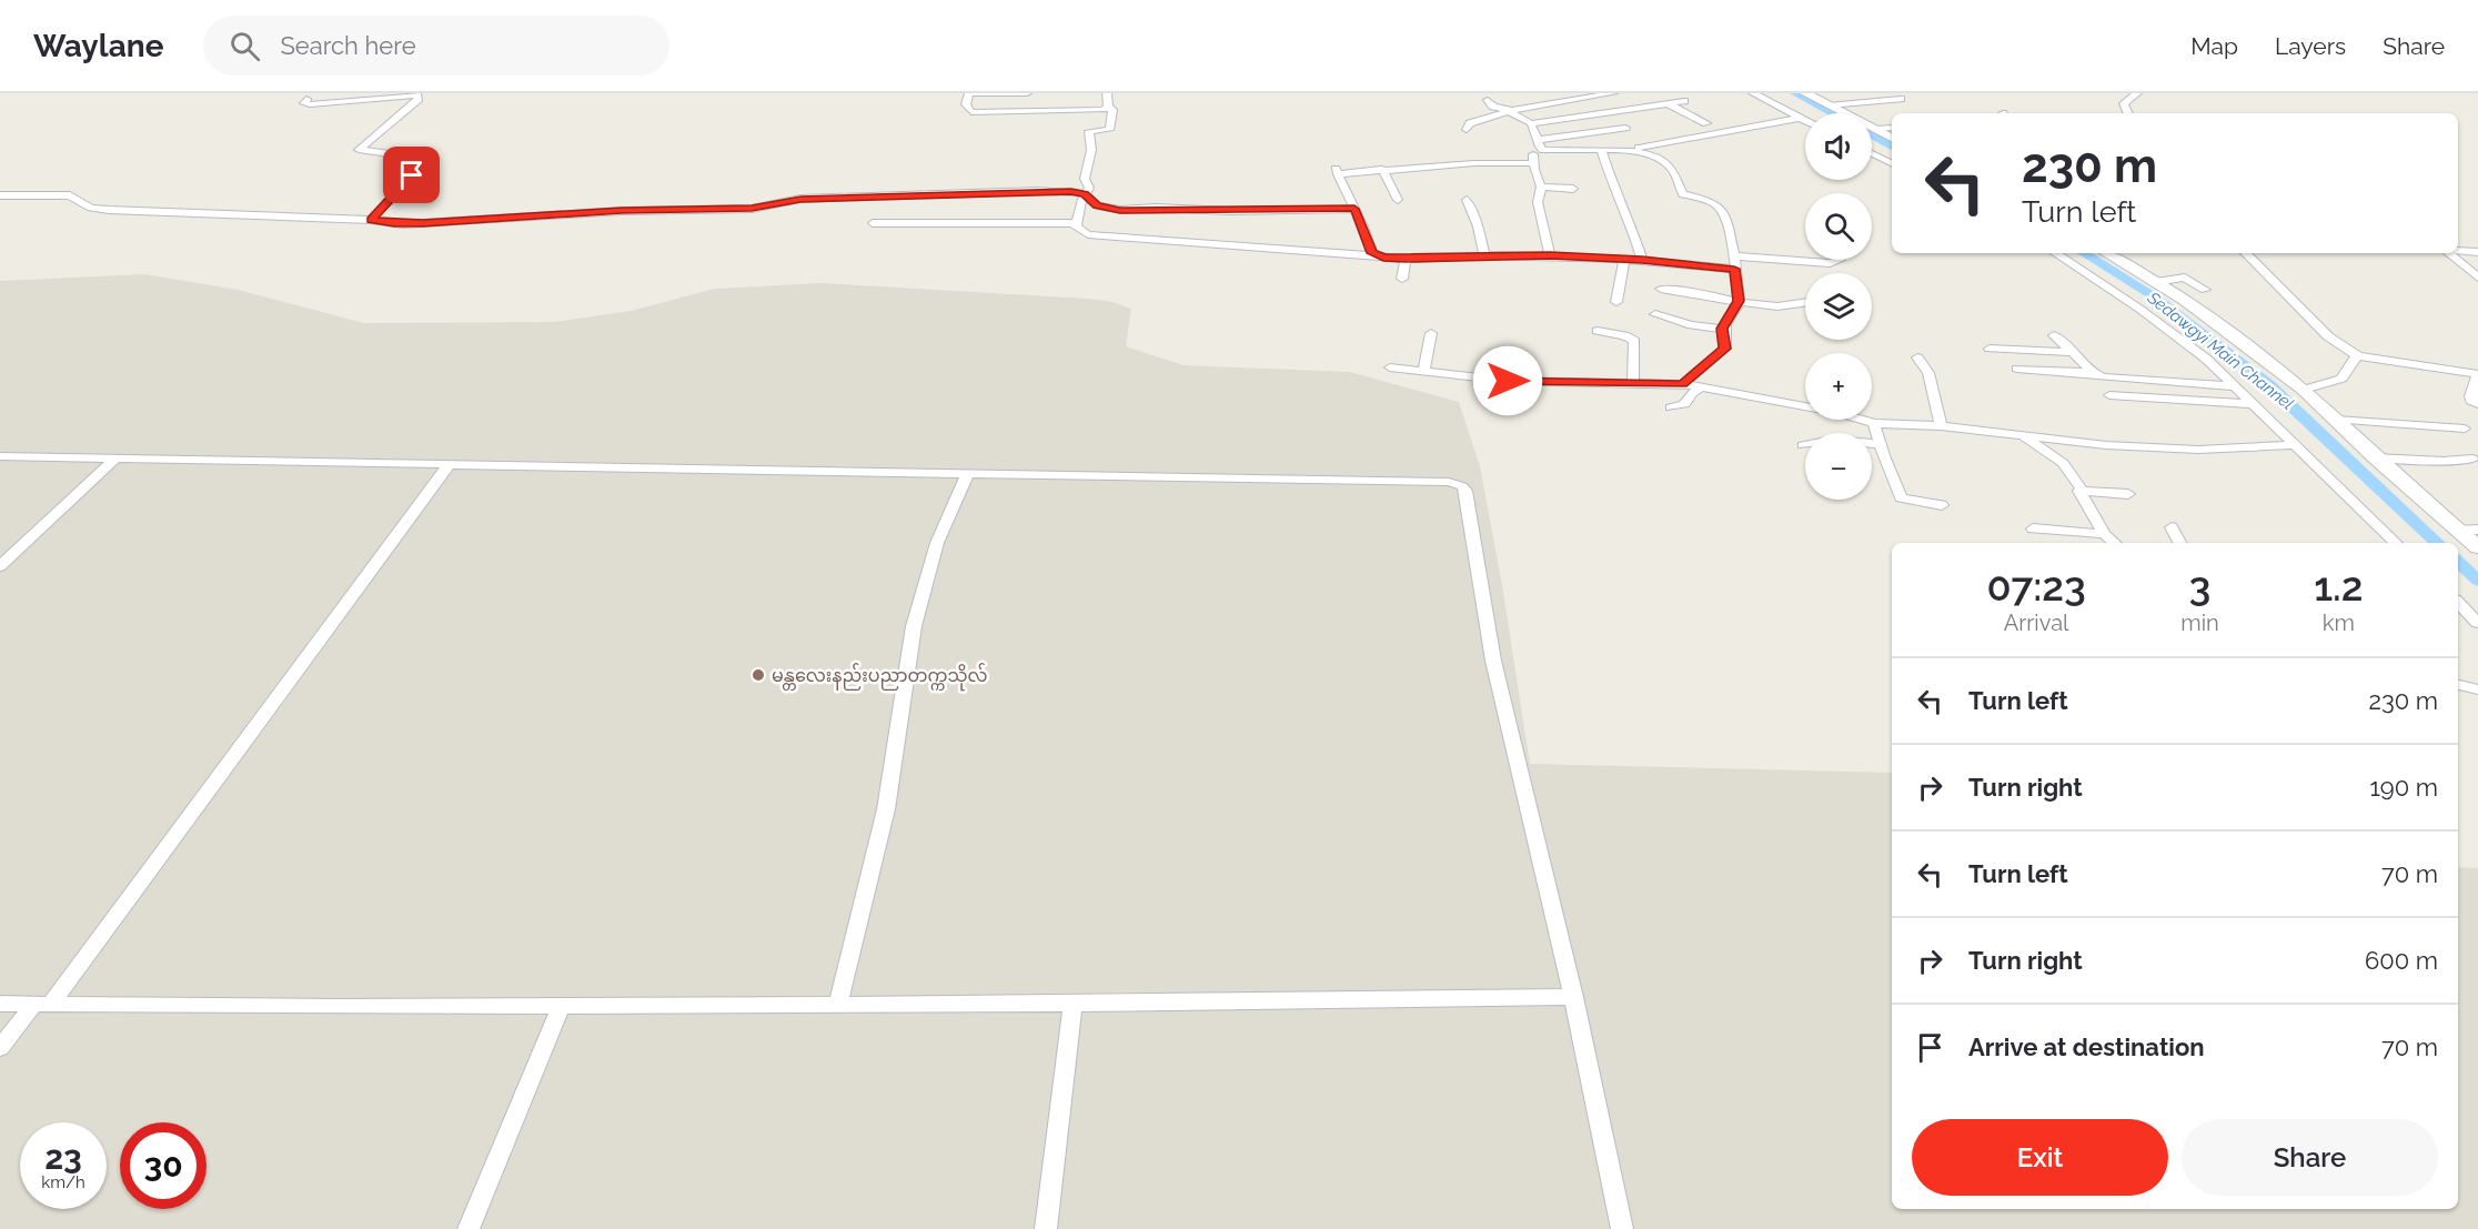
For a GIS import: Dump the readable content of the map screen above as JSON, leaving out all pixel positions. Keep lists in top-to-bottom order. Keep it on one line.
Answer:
{"water":["Sedawgyi Main Channel"],"places":["မန္တလေးနည်းပညာတက္ကသိုလ်"],"page":{"header":"Waylane","search":"Search here","nav":["Map","Layers","Share"],"map_buttons":["+","−"],"turn":["230 m","Turn left"],"eta":["07:23","Arrival","3","min","1.2","km"],"list":[{"name":"Turn left","value":"230 m"},{"name":"Turn right","value":"190 m"},{"name":"Turn left","value":"70 m"},{"name":"Turn right","value":"600 m"},{"name":"Arrive at destination","value":"70 m"}],"buttons":["Exit","Share"],"speed":"23 km/h","limit":"30"}}
